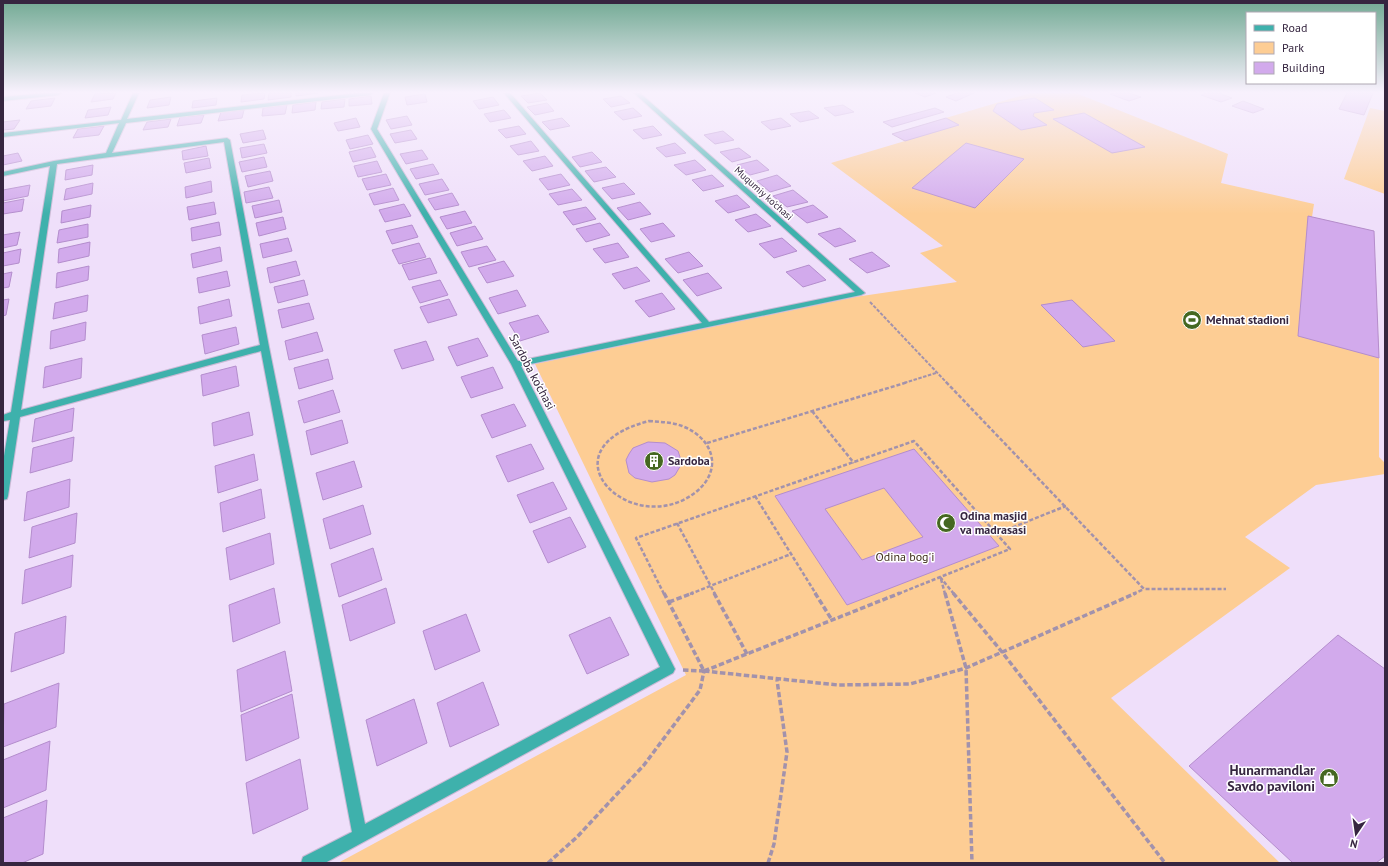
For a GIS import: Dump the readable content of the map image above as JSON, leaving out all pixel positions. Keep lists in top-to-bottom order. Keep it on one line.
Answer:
{"streets":{"street":["Muqumiy ko'chasi","Sardoba ko'chasi"]},"parks":["Odina bog'i"],"places":{"sports":["Mehnat stadioni"],"building":["Sardoba"],"mosque":["Odina masjid va madrasasi"],"shop":["Hunarmandlar Savdo paviloni"]},"legend":["Road","Park","Building"],"north":"bottom"}
